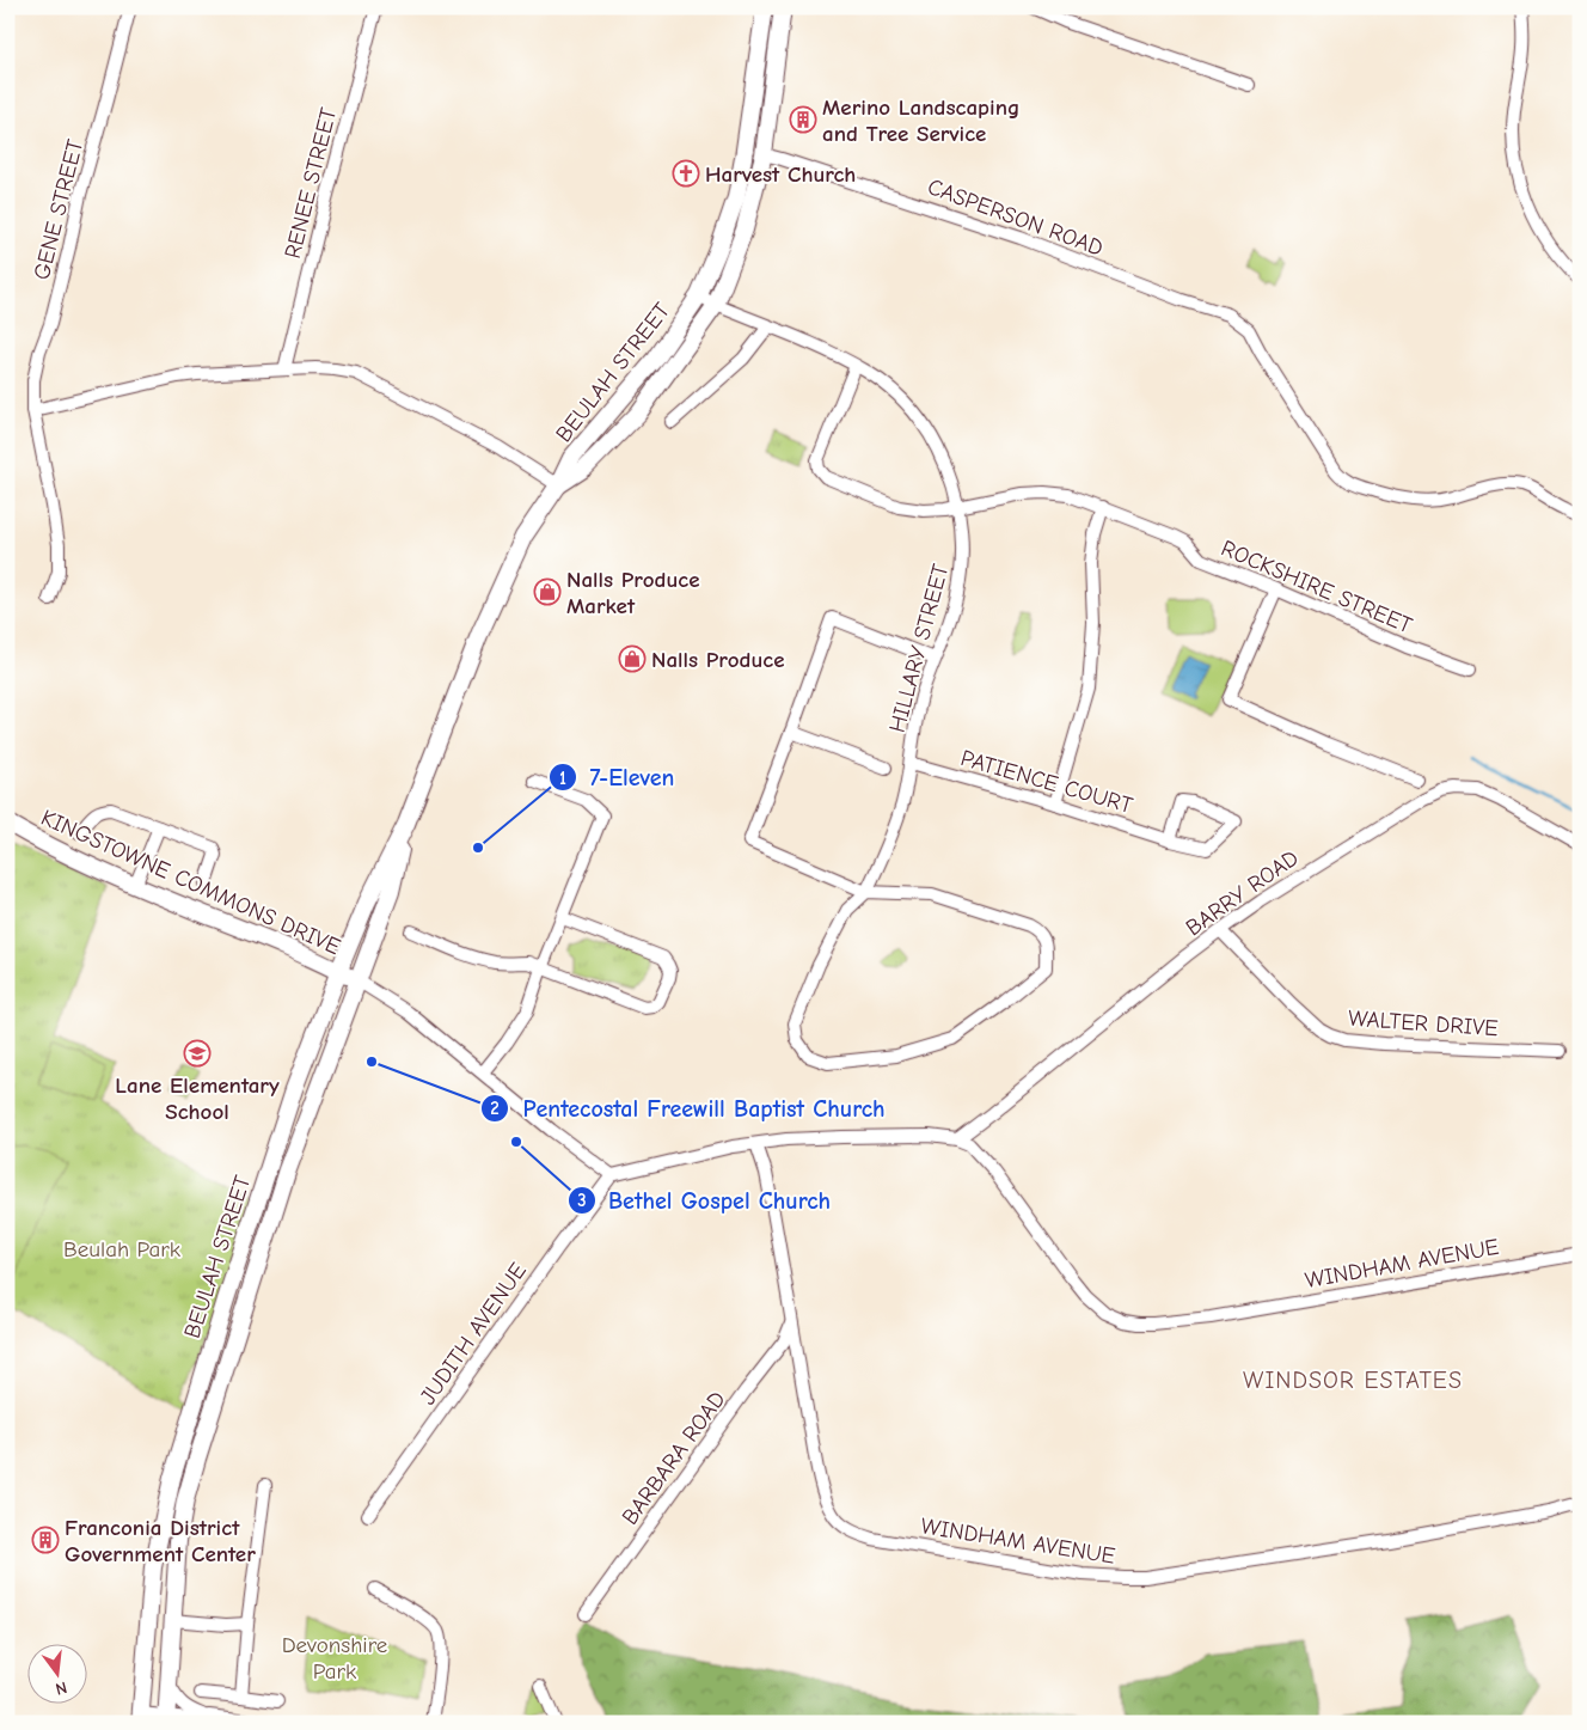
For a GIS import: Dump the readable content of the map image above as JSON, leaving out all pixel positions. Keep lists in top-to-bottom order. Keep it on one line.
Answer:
{"streets":{"main road":["BEULAH STREET","KINGSTOWNE COMMONS DRIVE"],"street":["RENEE STREET","GENE STREET","CASPERSON ROAD","ROCKSHIRE STREET","HILLARY STREET","PATIENCE COURT","BARRY ROAD","WALTER DRIVE","WINDHAM AVENUE","JUDITH AVENUE","BARBARA ROAD"]},"crossings":[["CASPERSON ROAD","BEULAH STREET"],["BEULAH STREET","HILLARY STREET"],["BEULAH STREET","KINGSTOWNE COMMONS DRIVE"],["ROCKSHIRE STREET","HILLARY STREET"],["HILLARY STREET","PATIENCE COURT"],["BARRY ROAD","WALTER DRIVE"],["BARRY ROAD","WINDHAM AVENUE"],["WINDHAM AVENUE","BARBARA ROAD"]],"districts":["WINDSOR ESTATES"],"parks":["Beulah Park","Devonshire Park"],"places":{"building":["Merino Landscaping and Tree Service","Franconia District Government Center"],"church":["Harvest Church"],"shop":["Nalls Produce Market","Nalls Produce"],"other":["7-Eleven","Pentecostal Freewill Baptist Church","Bethel Gospel Church"],"school or university":["Lane Elementary School"]},"north":"bottom"}
